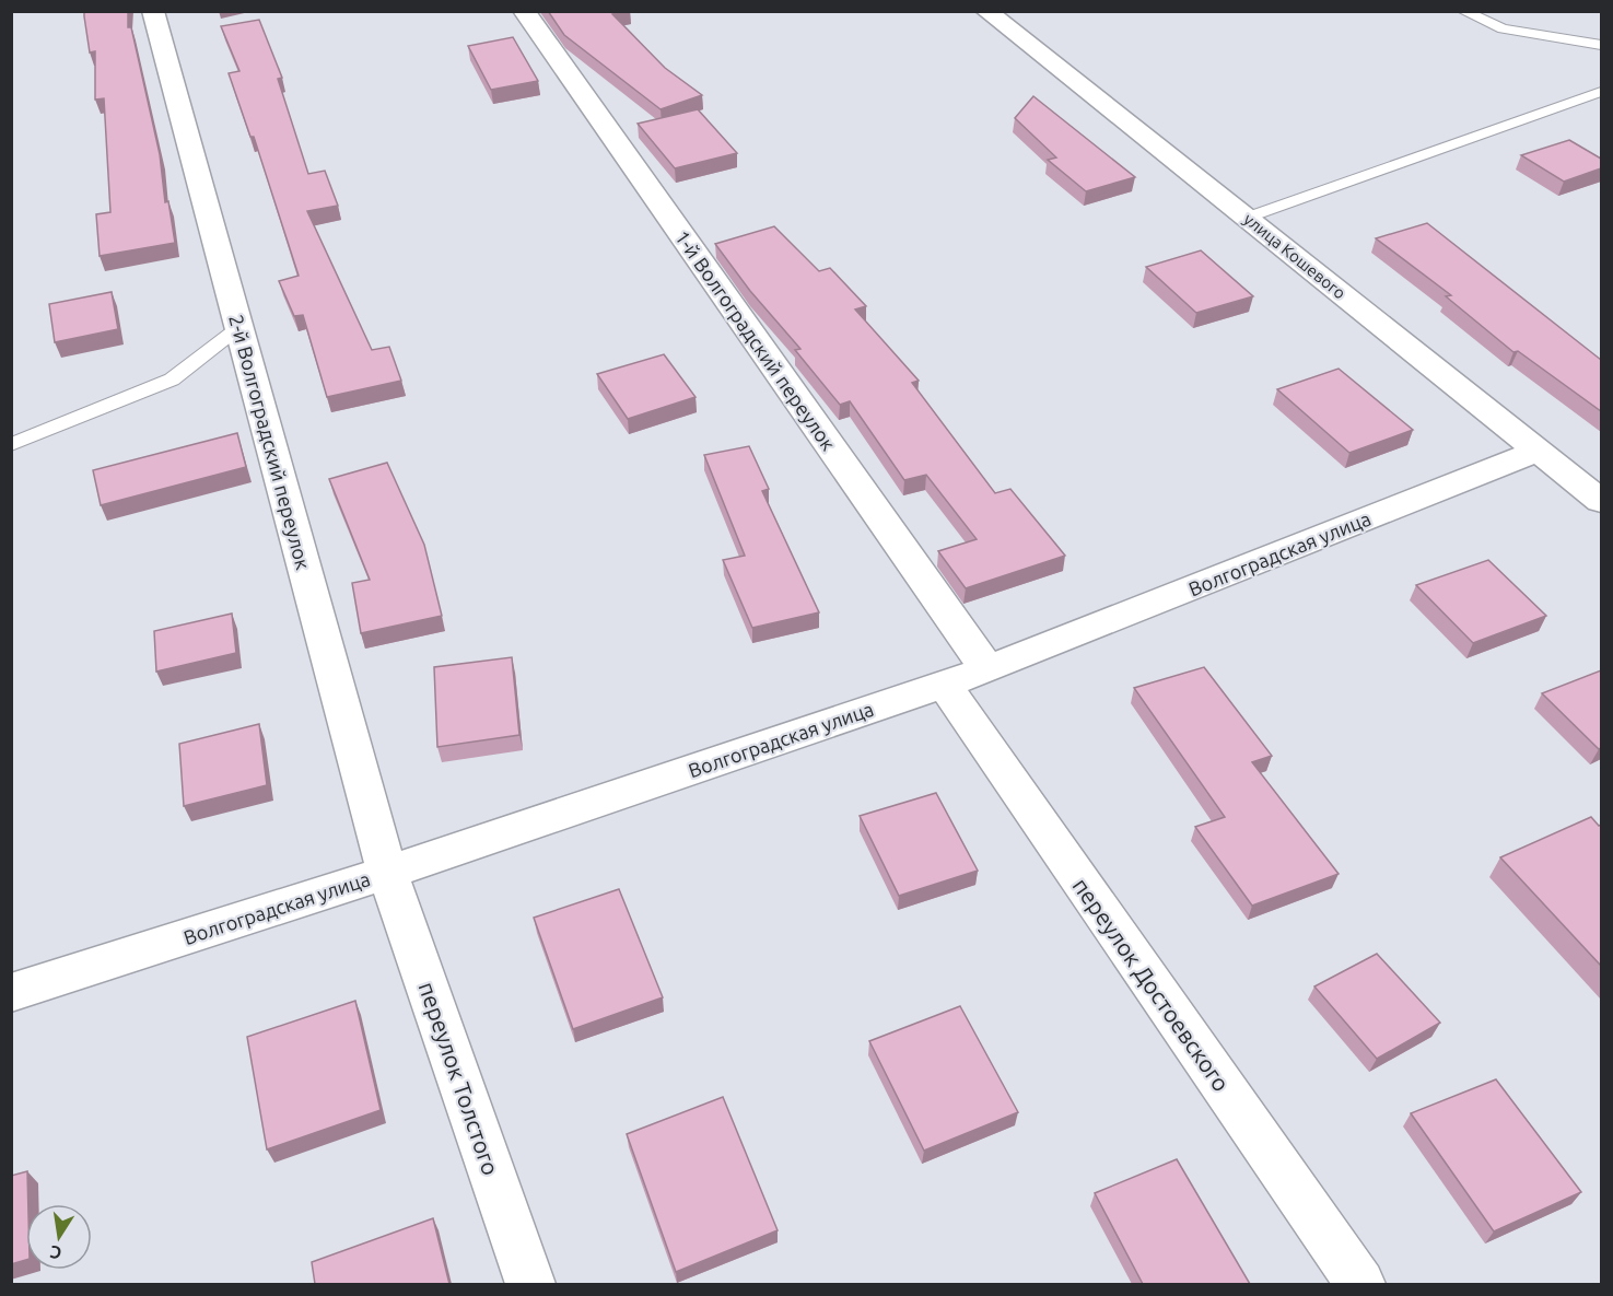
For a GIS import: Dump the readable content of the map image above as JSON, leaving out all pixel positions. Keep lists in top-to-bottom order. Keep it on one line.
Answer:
{"streets":{"street":["улица Кошевого","1-й Волгоградский переулок","2-й Волгоградский переулок","Волгоградская улица","переулок Достоевского","переулок Толстого"]},"crossings":[["улица Кошевого","Волгоградская улица"],["1-й Волгоградский переулок","Волгоградская улица"],["2-й Волгоградский переулок","Волгоградская улица"],["2-й Волгоградский переулок","переулок Толстого"],["Волгоградская улица","переулок Достоевского"],["Волгоградская улица","переулок Толстого"]],"north":"bottom"}
